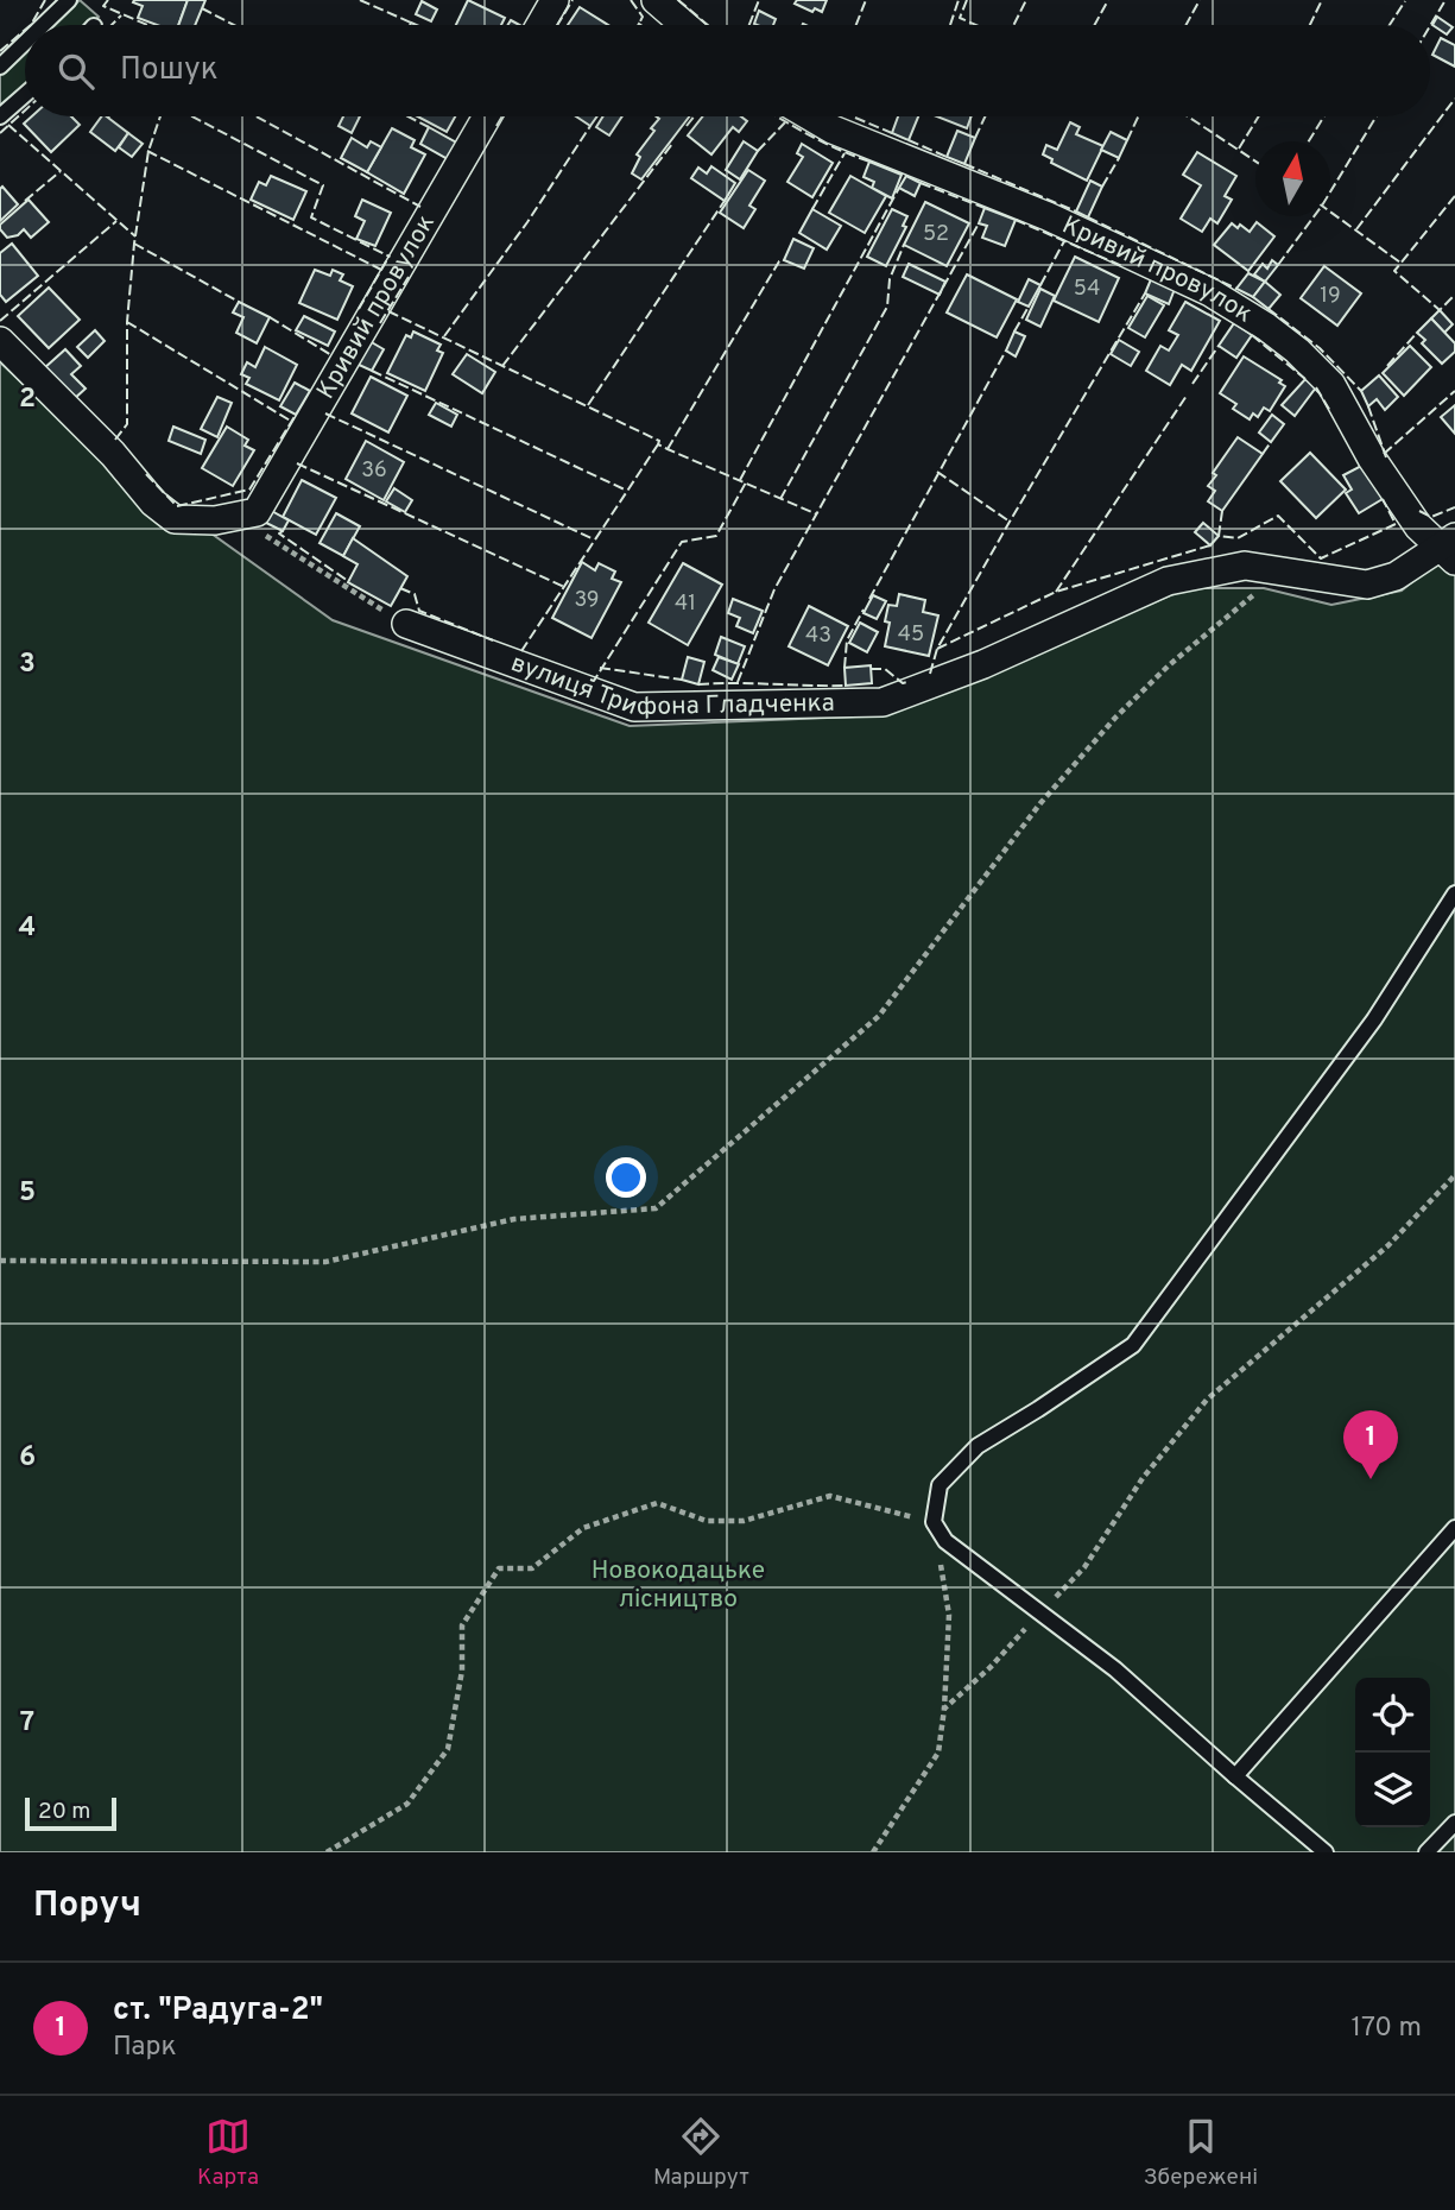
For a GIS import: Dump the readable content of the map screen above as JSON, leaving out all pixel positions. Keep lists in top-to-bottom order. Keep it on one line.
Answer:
{"streets":{"street":["Кривий провулок","вулиця Трифона Гладченка"]},"crossings":[["Кривий провулок","вулиця Трифона Гладченка"]],"parks":["Новокодацьке лісництво"],"house_numbers":["52","54","19","36","39","41","45","43"],"scale_bar":"20 m","north":"top","page":{"search":"Пошук","pins":"1","scale":"20 m","heading":"Поруч","list":[{"mark":"1","name":"ст. \"Радуга-2\"","note":"Парк","value":"170 m"}],"nav":["Карта","Маршрут","Збережені"]},"grid":{"rows":["2","3","4","5","6","7"]}}
